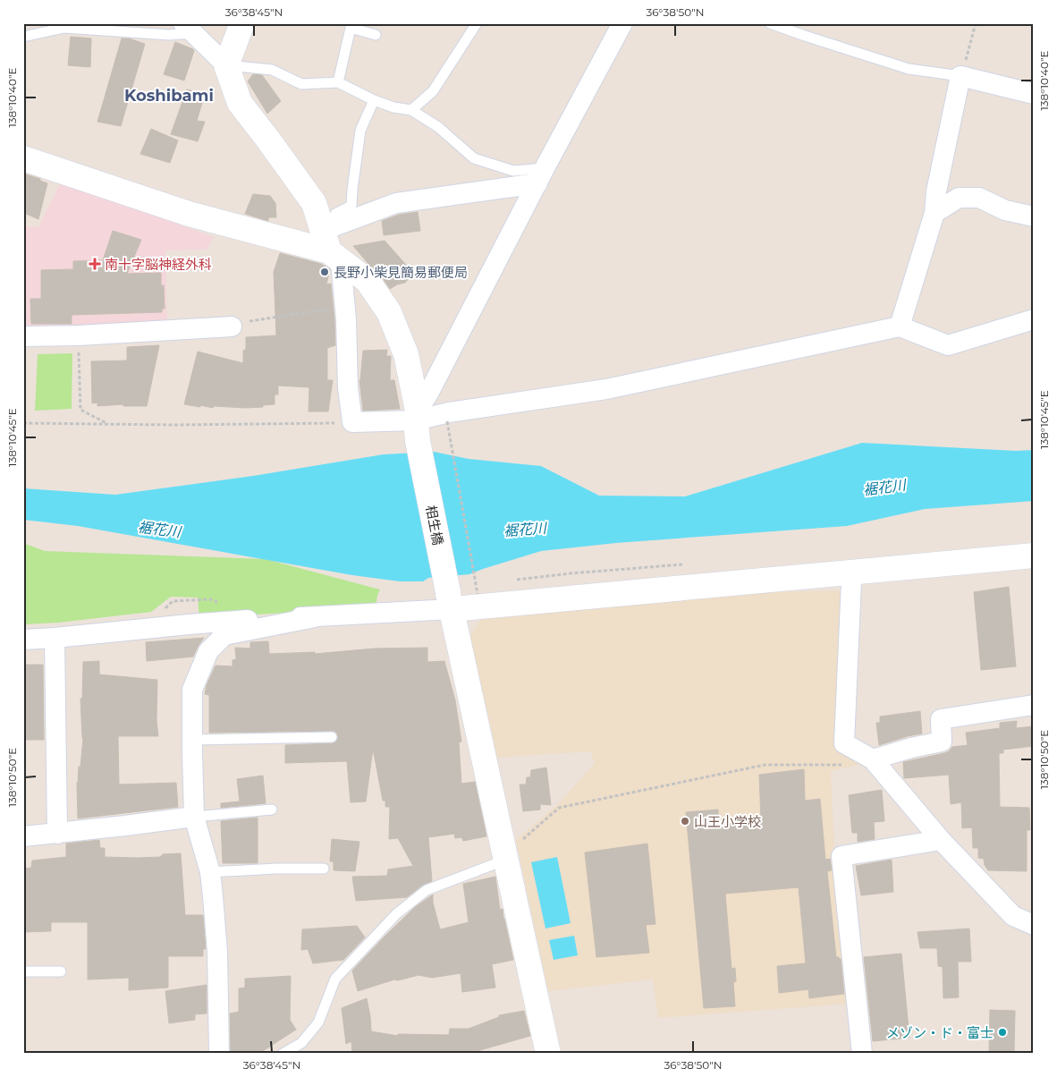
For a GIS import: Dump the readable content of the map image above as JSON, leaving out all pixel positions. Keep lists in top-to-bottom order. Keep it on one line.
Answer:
{"streets":{"street":["相生橋"]},"districts":["Koshibami"],"water":["裾花川"],"places":{"health":["南十字脳神経外科"],"other":["長野小柴見簡易郵便局","山王小学校","メゾン・ド・富士"]},"coordinates":["36°38'45\"N","36°38'50\"N","138°10'40\"E","138°10'45\"E","138°10'50\"E"]}
